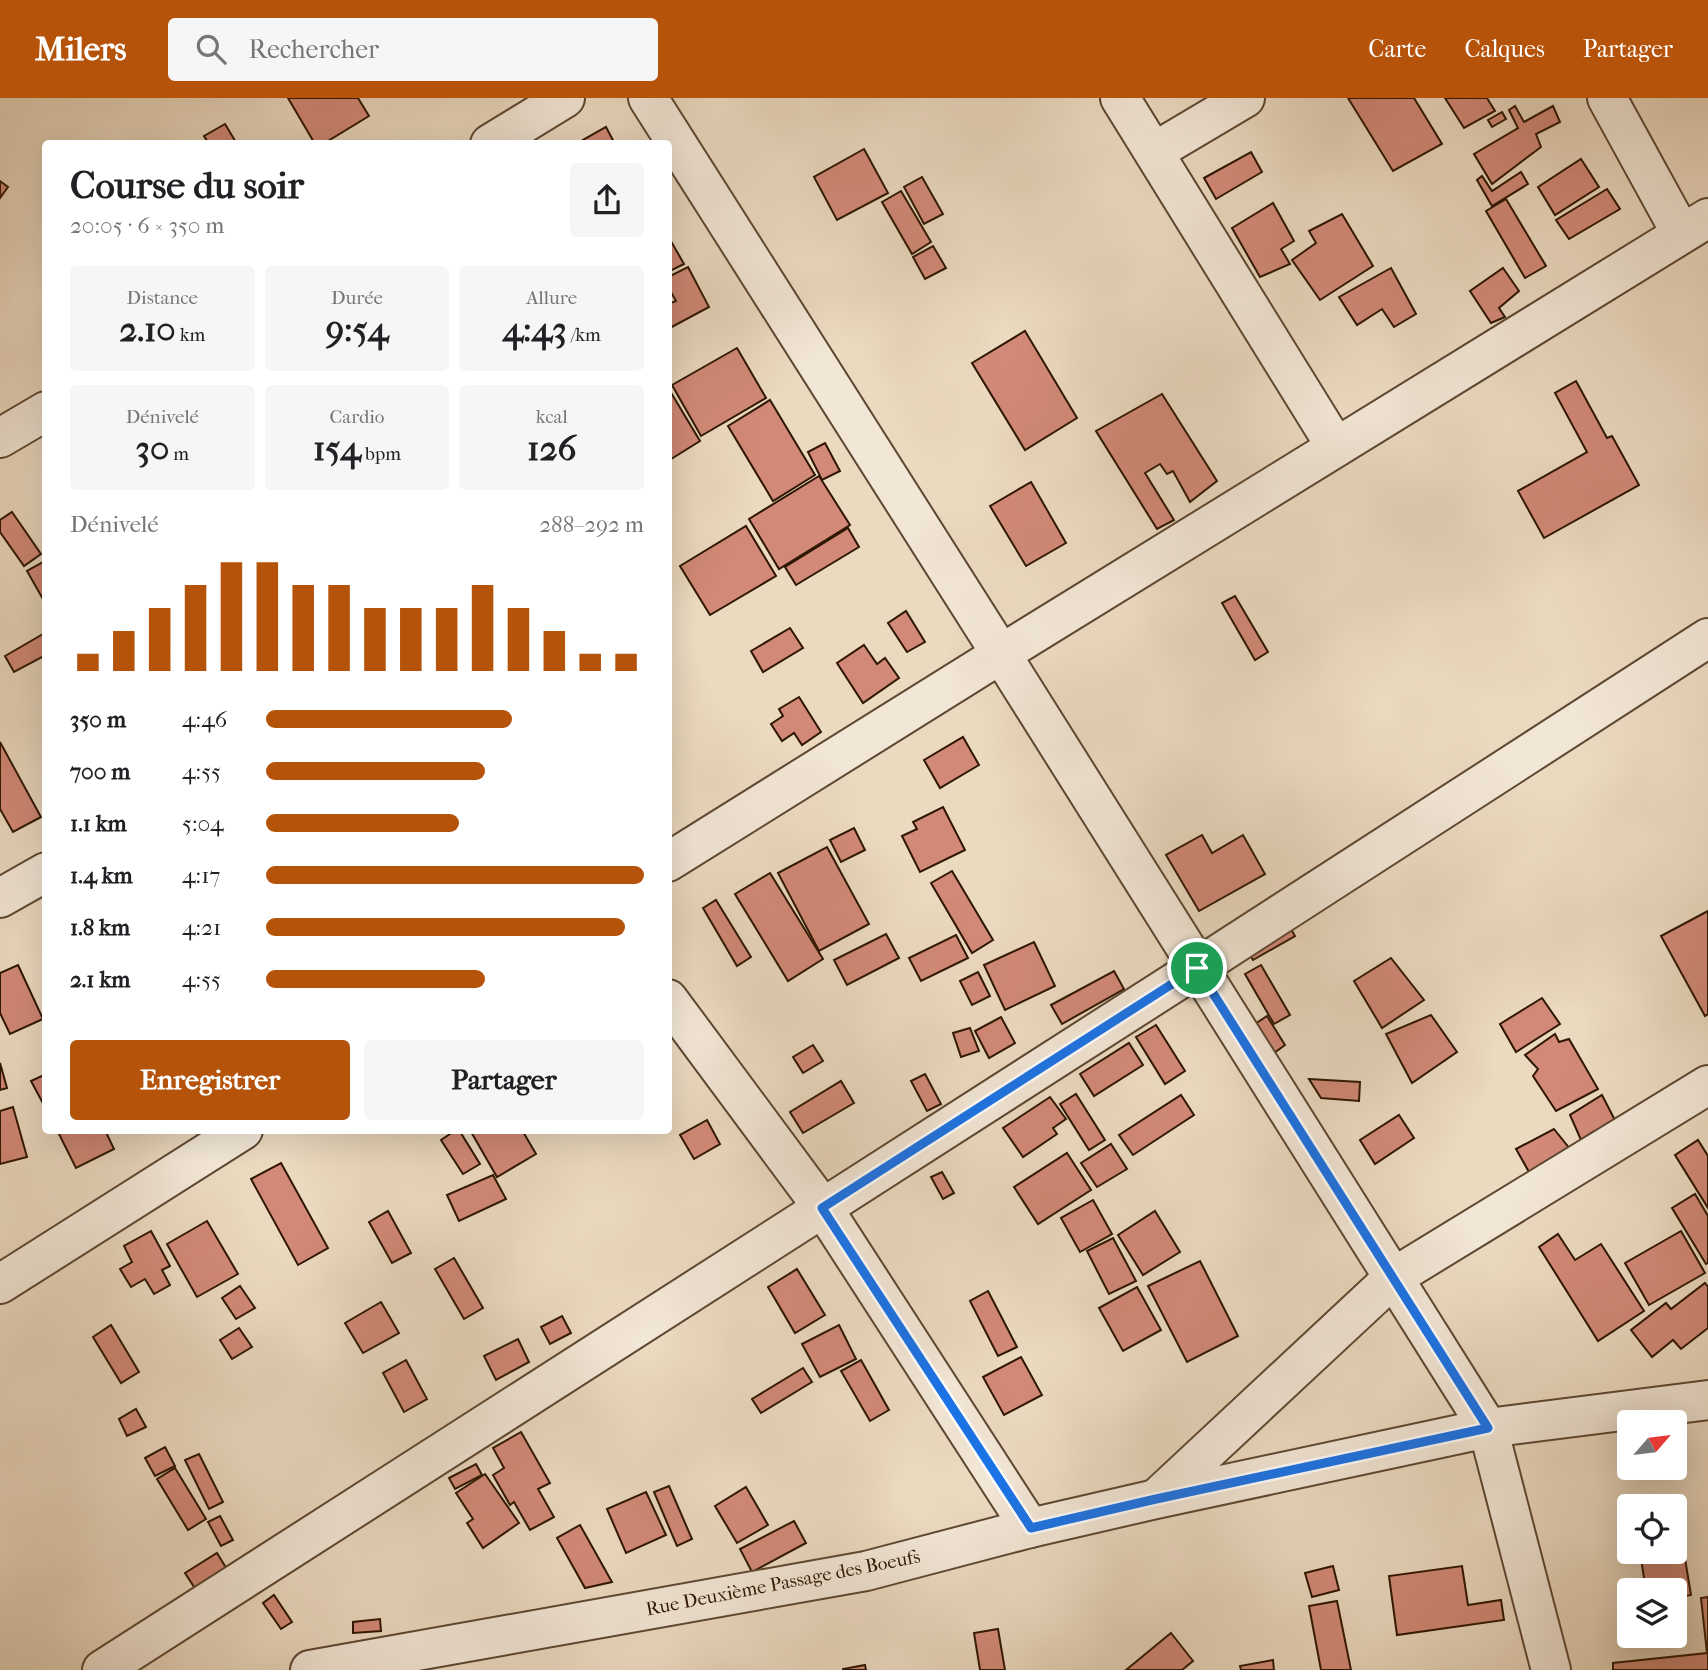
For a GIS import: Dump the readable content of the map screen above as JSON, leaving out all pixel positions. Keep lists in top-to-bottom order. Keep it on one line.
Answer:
{"streets":{"street":["Rue Deuxième Passage des Boeufs"]},"north":"top right","page":{"header":"Milers","search":"Rechercher","nav":["Carte","Calques","Partager"],"heading":["Course du soir","20:05 · 6 × 350 m"],"stats":[["Distance","2.10 km"],["Durée","9:54"],["Allure","4:43 /km"],["Dénivelé","30 m"],["Cardio","154 bpm"],["kcal","126"]],"chart":["Dénivelé","288–292 m"],"list":[{"name":"350 m","note":"4:46"},{"name":"700 m","note":"4:55"},{"name":"1.1 km","note":"5:04"},{"name":"1.4 km","note":"4:17"},{"name":"1.8 km","note":"4:21"},{"name":"2.1 km","note":"4:55"}],"buttons":["Enregistrer","Partager"]}}
